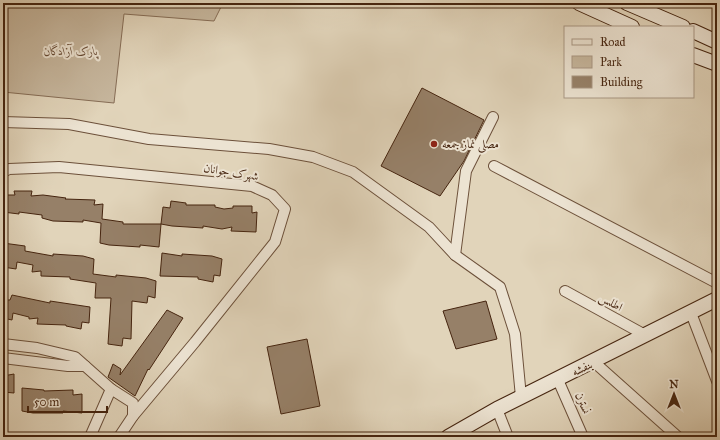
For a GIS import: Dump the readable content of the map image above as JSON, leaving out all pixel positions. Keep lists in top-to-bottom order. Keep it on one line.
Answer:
{"streets":{"street":["شهرک جوانان","اطلس","بنفشه","نسترن"]},"crossings":[["اطلس","بنفشه"],["بنفشه","نسترن"]],"parks":["پارک آزادگان"],"places":["مصلی نماز جمعه"],"legend":["Road","Park","Building"],"scale_bar":"50 m","north":"top"}
